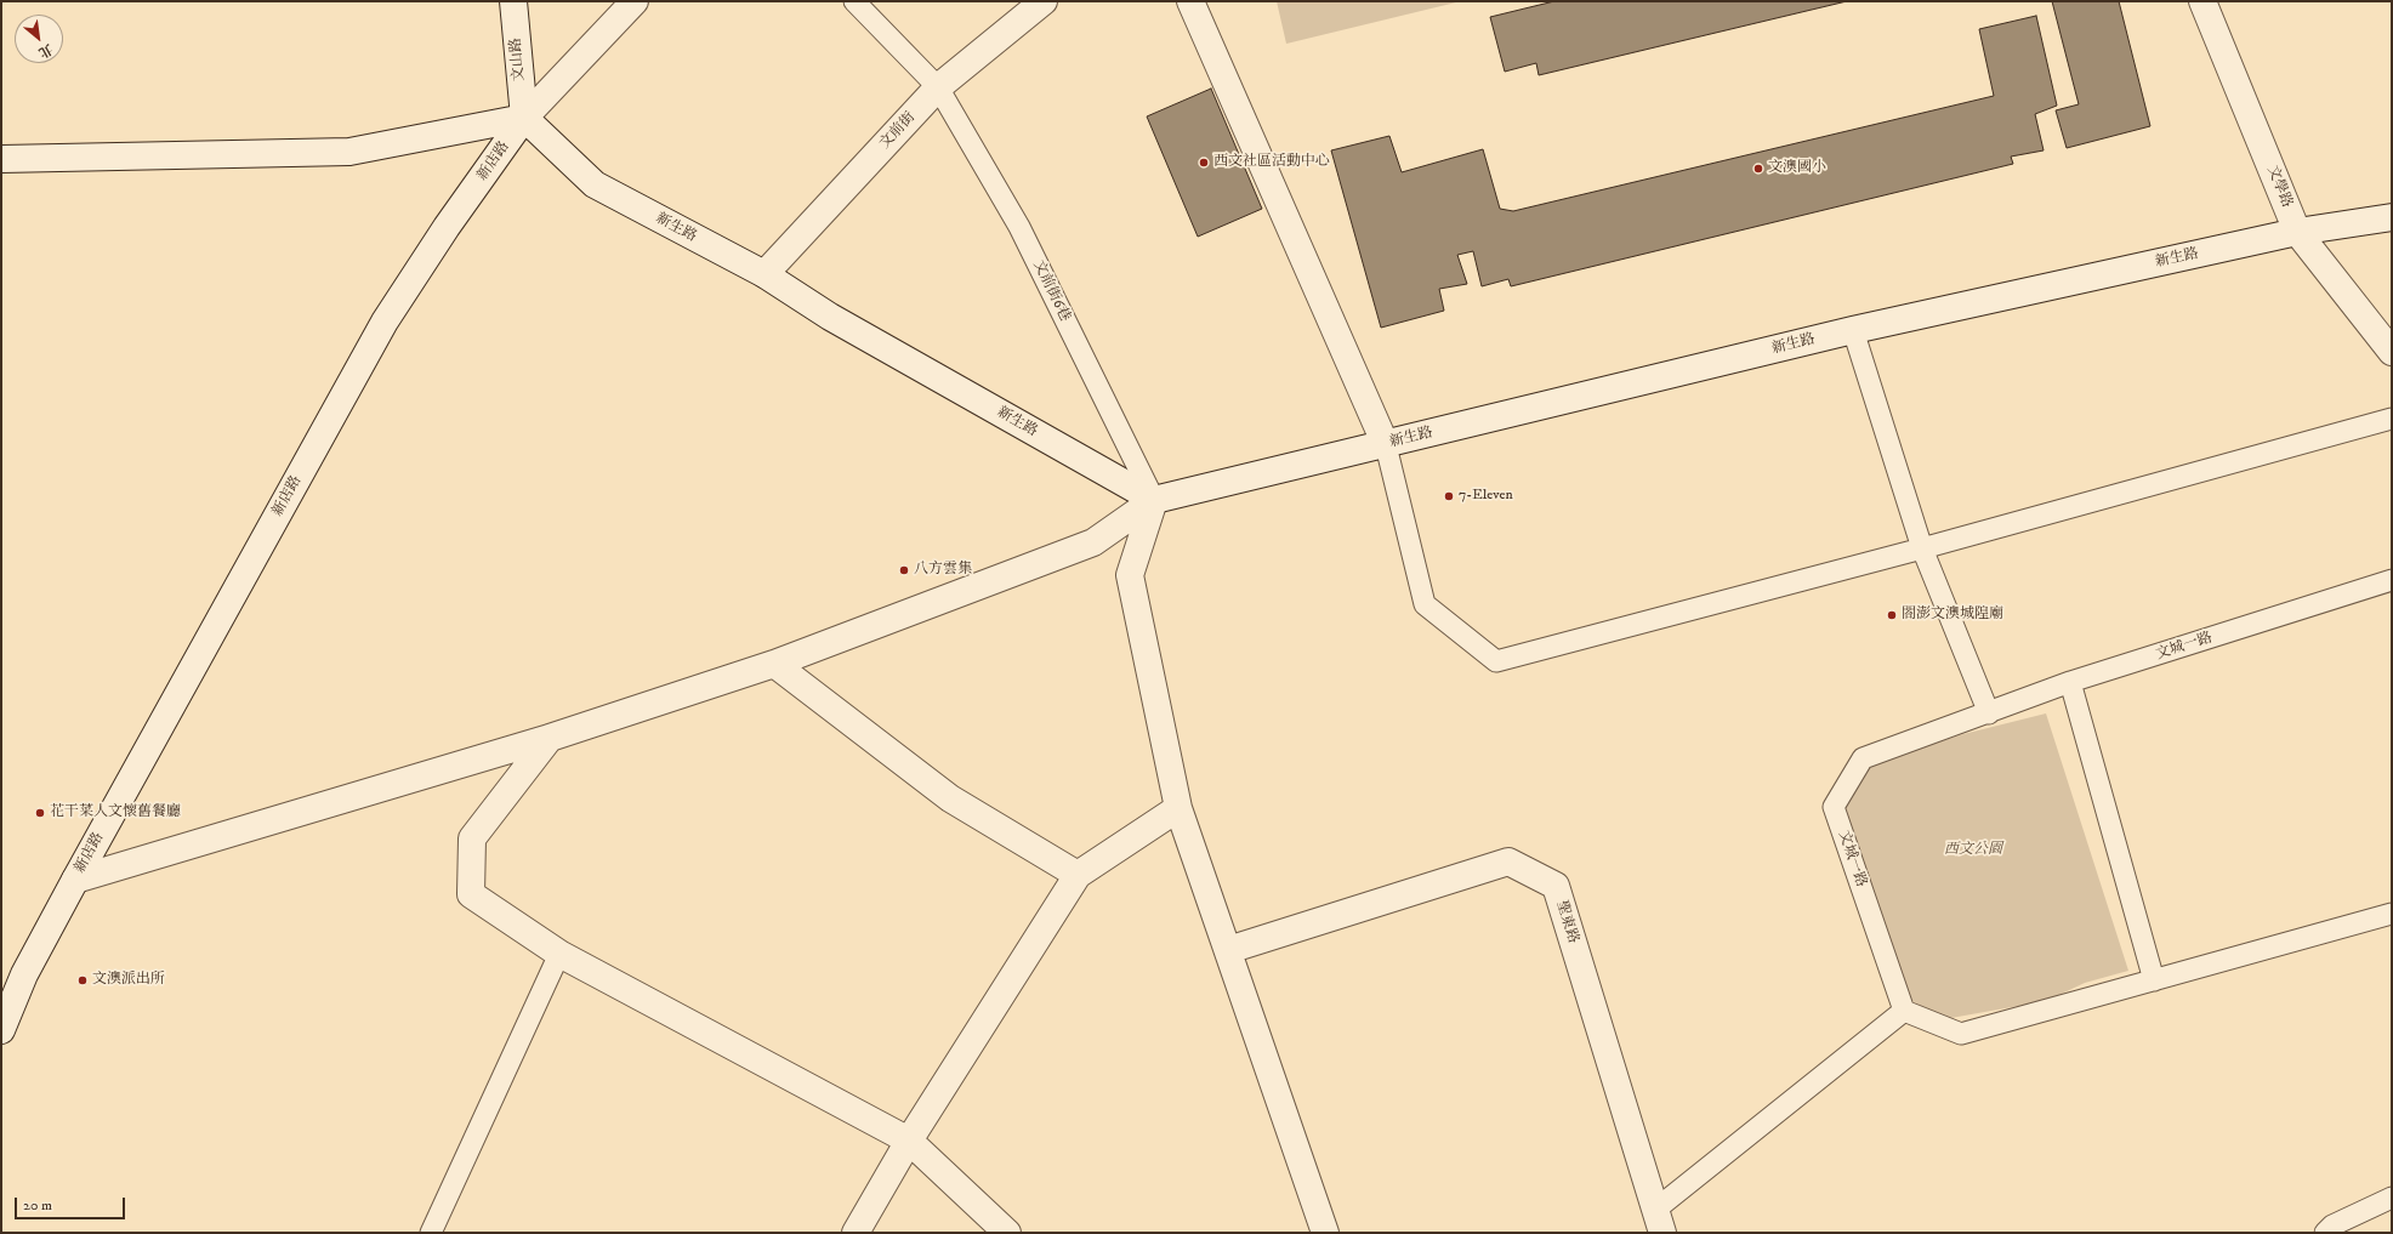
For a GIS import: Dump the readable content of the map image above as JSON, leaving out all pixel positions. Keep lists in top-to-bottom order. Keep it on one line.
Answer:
{"streets":{"street":["文山路","文前街","新店路","文學路","新生路","聖東路"],"lane":["文前街6巷","文城一路"]},"crossings":[["文山路","新店路"],["文山路","新生路"],["文前街","新生路"],["文前街","文前街6巷"],["新店路","新生路"],["文學路","新生路"],["新生路","文前街6巷"]],"parks":["西文公園"],"places":["西文社區活動中心","文澳國小","7-Eleven","八方雲集","閤澎文澳城隍廟","花干菜人文懷舊餐廳","文澳派出所"],"scale_bar":"20 m","north":"bottom right"}
